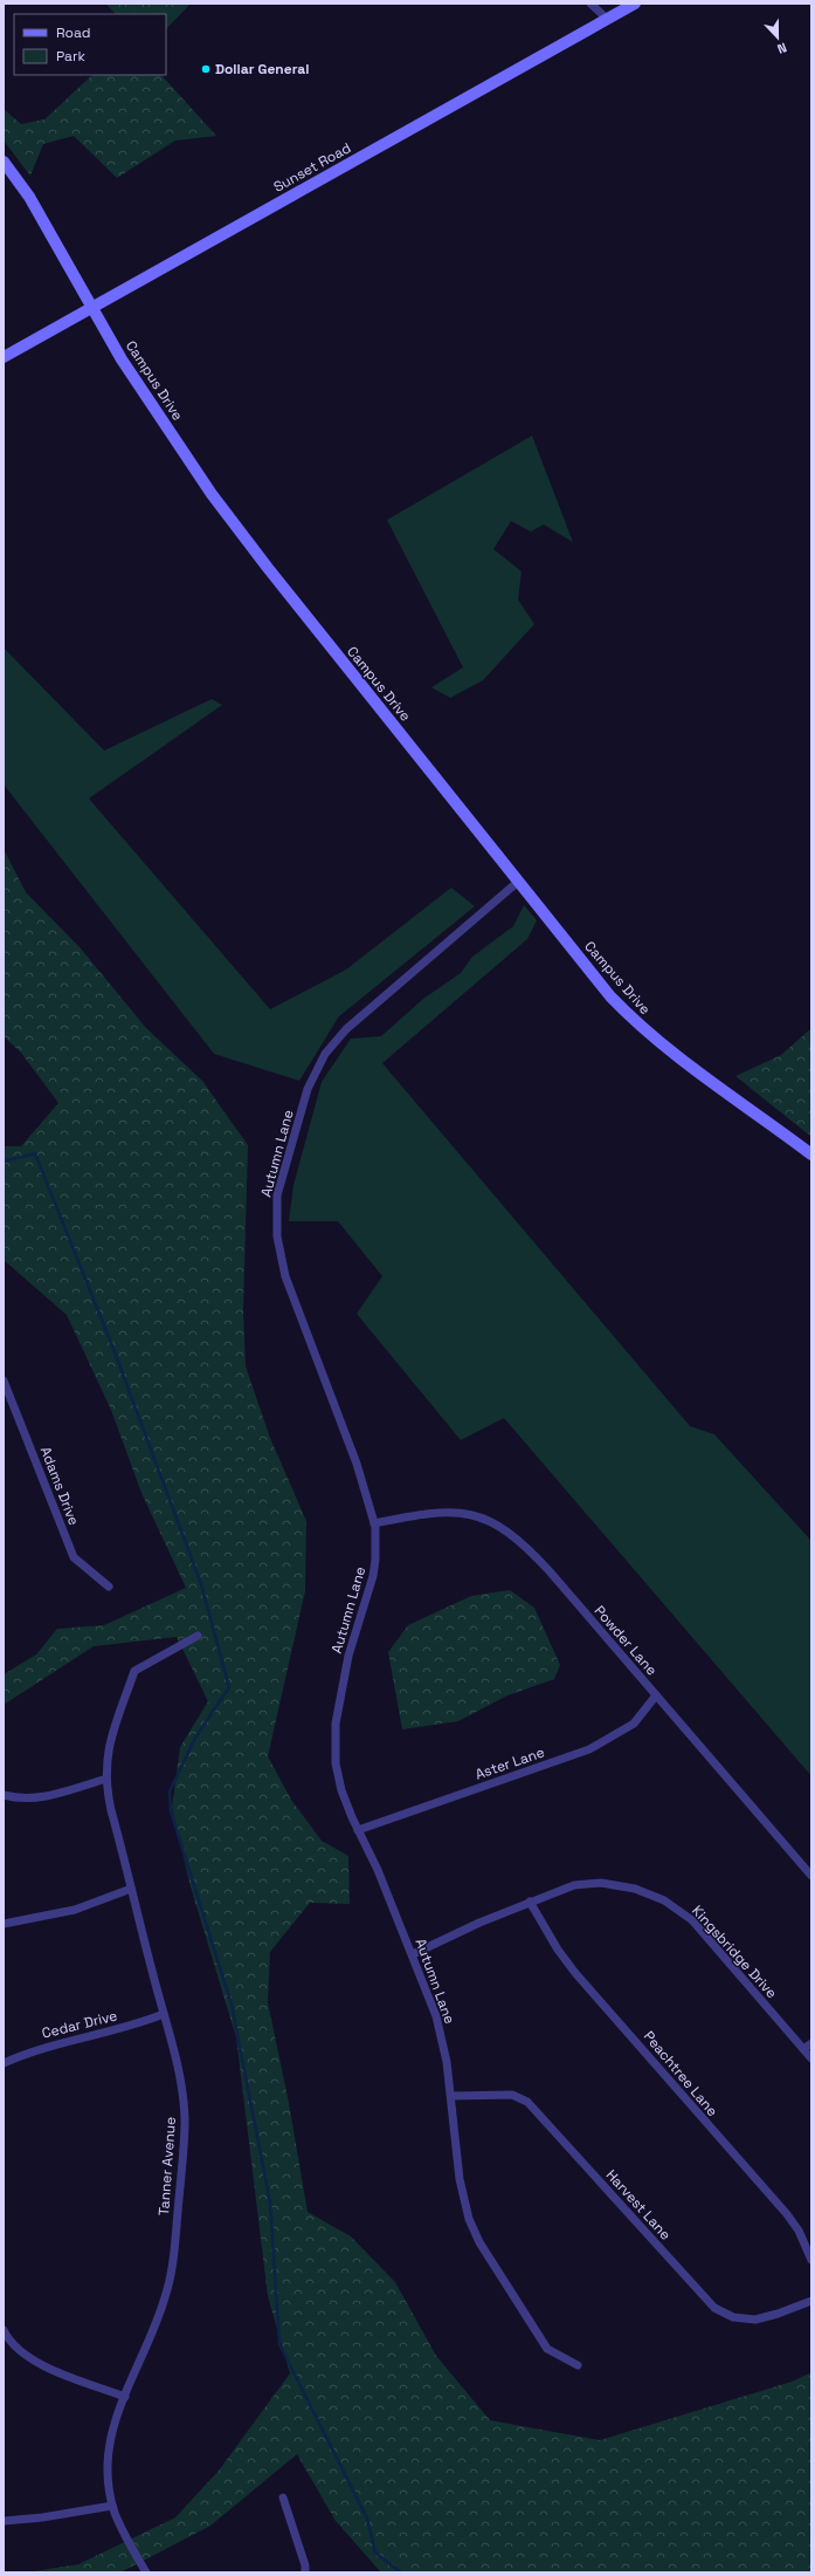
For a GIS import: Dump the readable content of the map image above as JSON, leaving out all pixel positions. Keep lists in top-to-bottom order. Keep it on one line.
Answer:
{"streets":{"street":["Sunset Road","Campus Drive","Autumn Lane","Adams Drive","Powder Lane","Aster Lane","Kingsbridge Drive","Cedar Drive","Peachtree Lane","Tanner Avenue","Harvest Lane"]},"crossings":[["Sunset Road","Campus Drive"],["Campus Drive","Autumn Lane"],["Autumn Lane","Powder Lane"],["Autumn Lane","Aster Lane"],["Autumn Lane","Kingsbridge Drive"],["Autumn Lane","Harvest Lane"],["Powder Lane","Aster Lane"],["Kingsbridge Drive","Peachtree Lane"],["Cedar Drive","Tanner Avenue"]],"places":["Dollar General"],"legend":["Road","Park"],"north":"bottom"}
